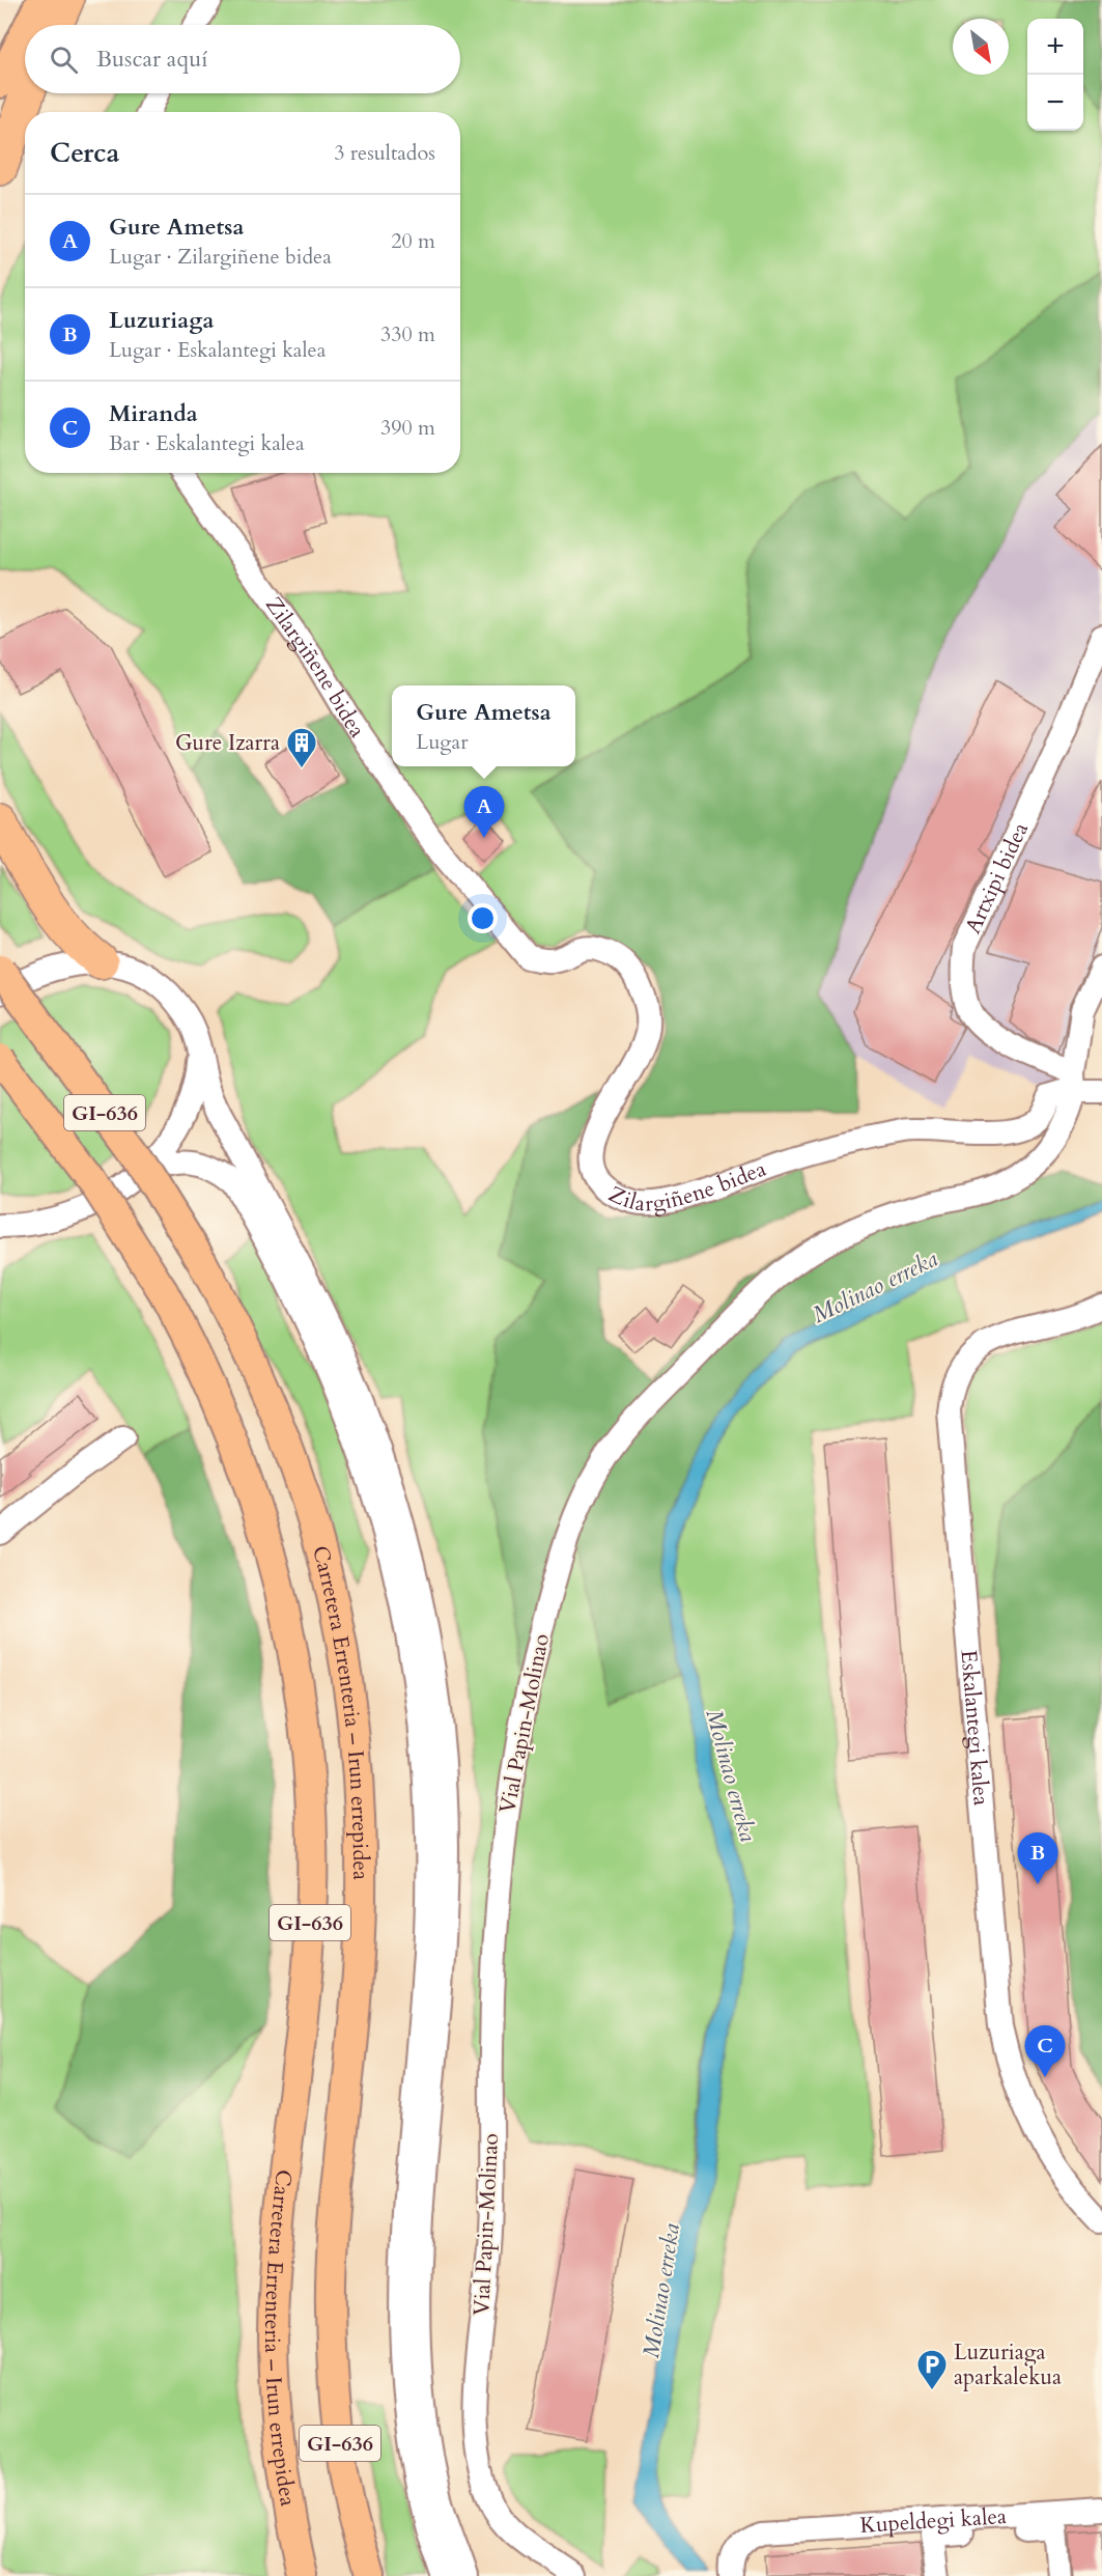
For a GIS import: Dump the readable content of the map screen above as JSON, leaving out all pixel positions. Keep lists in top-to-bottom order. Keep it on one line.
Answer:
{"streets":{"main road":["GI-636","Carretera Errenteria – Irun errepidea"],"street":["Zilargiñene bidea","Artxipi bidea","Vial Papin-Molinao","Eskalantegi kalea","Kupeldegi kalea"]},"crossings":[["Zilargiñene bidea","Artxipi bidea"],["Zilargiñene bidea","Vial Papin-Molinao"],["Artxipi bidea","Vial Papin-Molinao"]],"water":["Molinao erreka"],"places":{"building":["Gure Izarra"],"parking":["Luzuriaga aparkalekua"]},"north":"bottom right","page":{"map_buttons":["+","−"],"search":"Buscar aquí","heading":["Cerca","3 resultados"],"list":[{"mark":"A","name":"Gure Ametsa","note":"Lugar · Zilargiñene bidea","value":"20 m"},{"mark":"B","name":"Luzuriaga","note":"Lugar · Eskalantegi kalea","value":"330 m"},{"mark":"C","name":"Miranda","note":"Bar · Eskalantegi kalea","value":"390 m"}],"popup":["Gure Ametsa","Lugar"],"pins":["A","B","C"]}}
